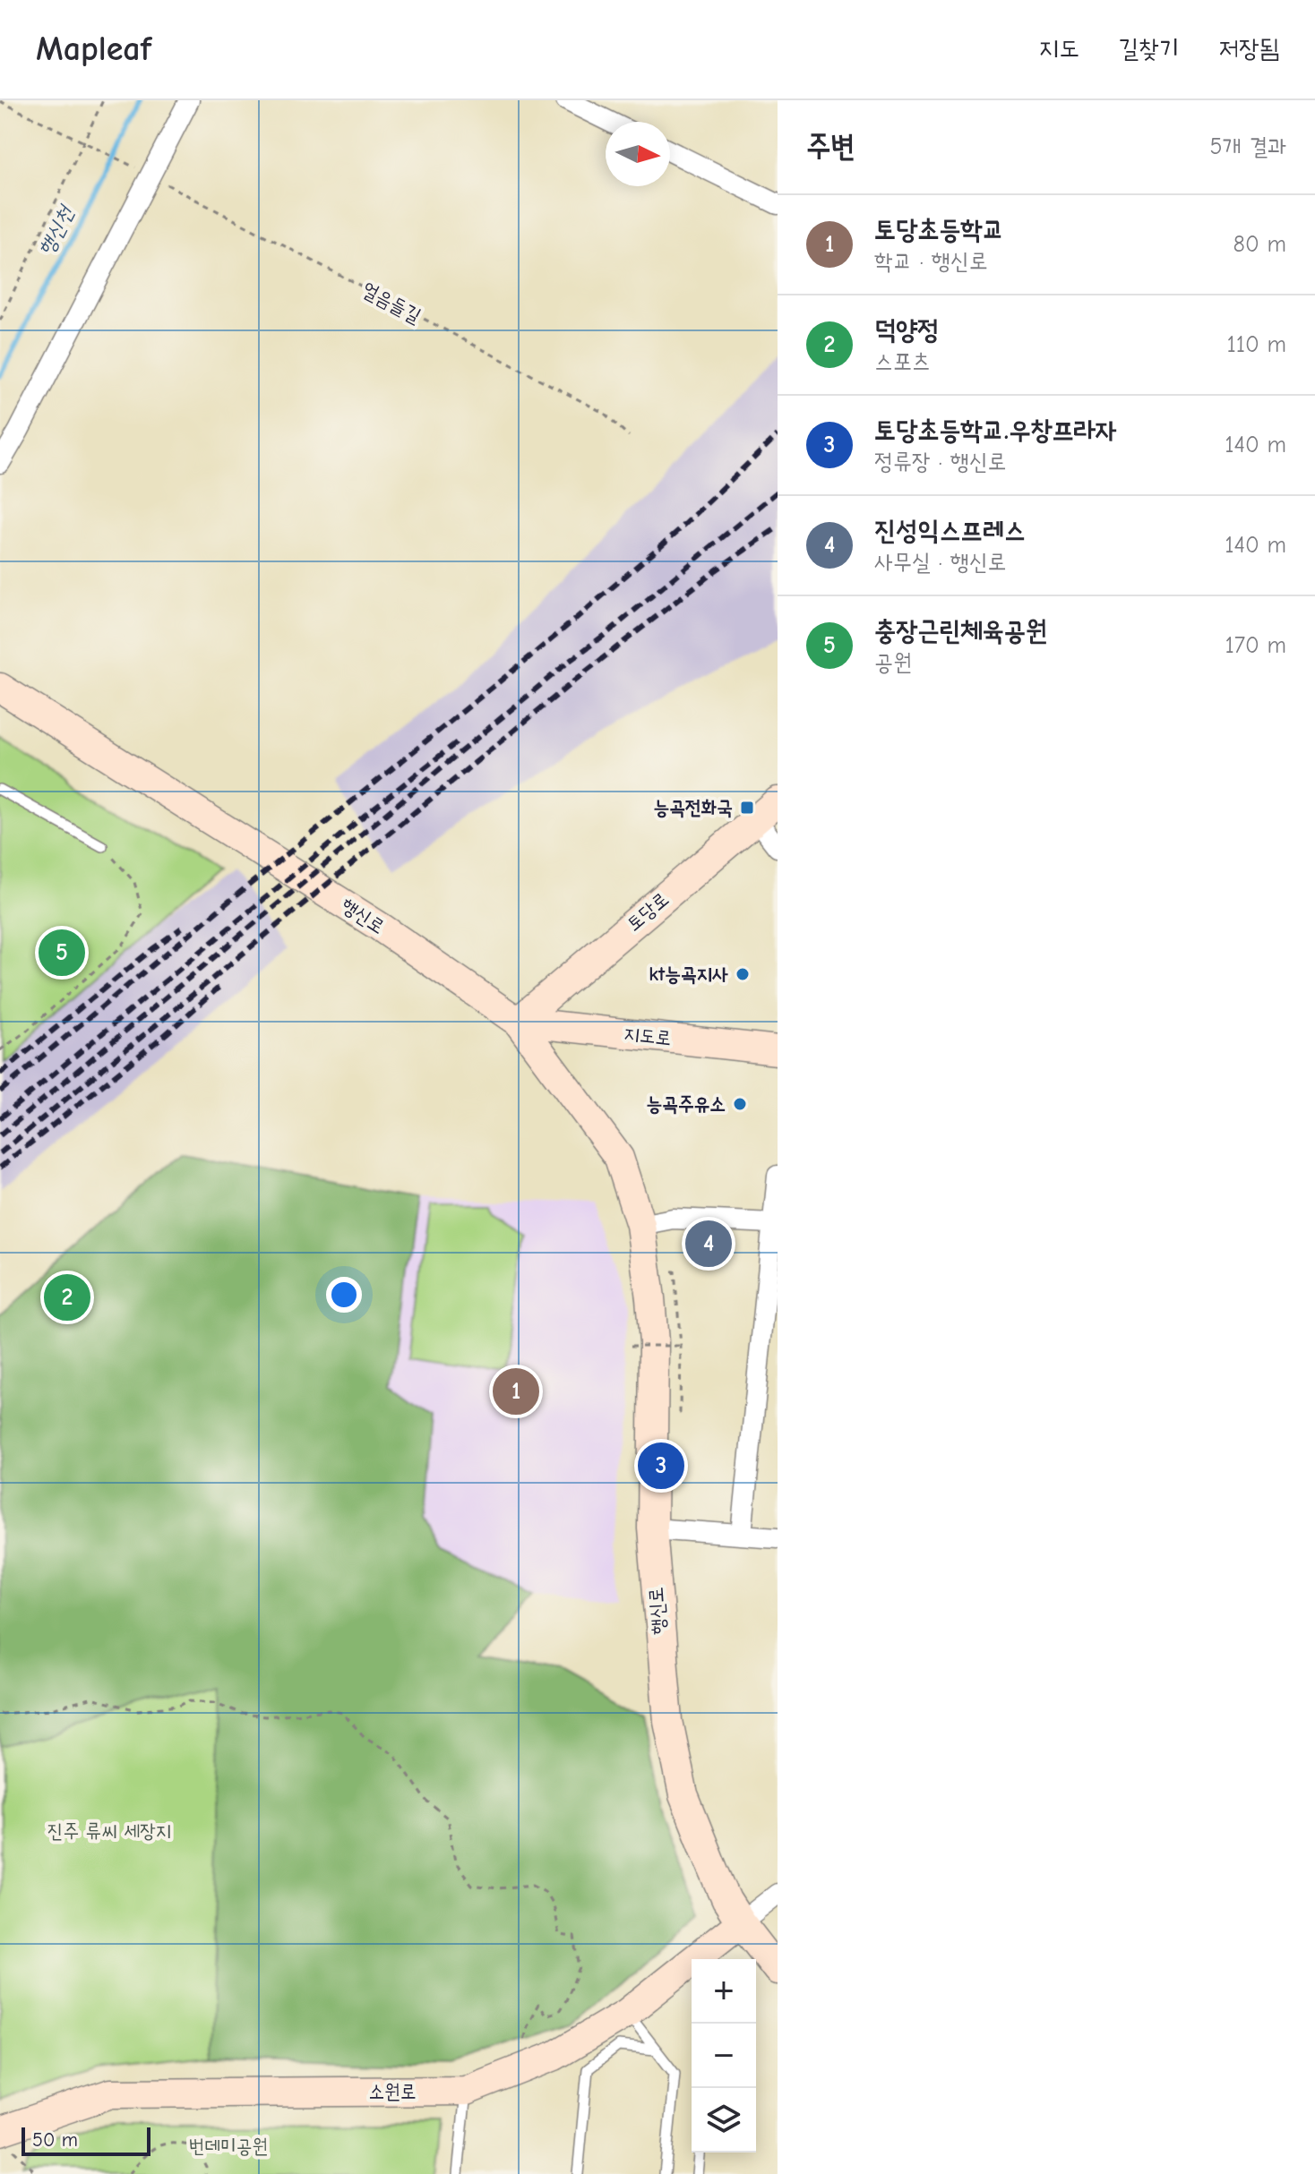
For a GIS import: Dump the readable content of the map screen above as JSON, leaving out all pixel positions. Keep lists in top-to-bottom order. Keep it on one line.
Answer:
{"streets":{"main road":["토당로","행신로","지도로","소원로"],"path":["얼음들길"]},"crossings":[["토당로","행신로"],["토당로","지도로"],["행신로","지도로"],["행신로","소원로"]],"water":["행신천"],"parks":["진주 류씨 세장지","번데미공원"],"places":{"transit":["능곡전화국"],"other":["kt능곡지사","능곡주유소"]},"scale_bar":"50 m","north":"right","page":{"header":"Mapleaf","nav":["지도","길찾기","저장됨"],"heading":["주변","5개 결과"],"list":[{"mark":"1","name":"토당초등학교","note":"학교 · 행신로","value":"80 m"},{"mark":"2","name":"덕양정","note":"스포츠","value":"110 m"},{"mark":"3","name":"토당초등학교.우창프라자","note":"정류장 · 행신로","value":"140 m"},{"mark":"4","name":"진성익스프레스","note":"사무실 · 행신로","value":"140 m"},{"mark":"5","name":"충장근린체육공원","note":"공원","value":"170 m"}],"pins":["5","4","2","1","3"],"map_buttons":["+","−"],"scale":"50 m"}}
